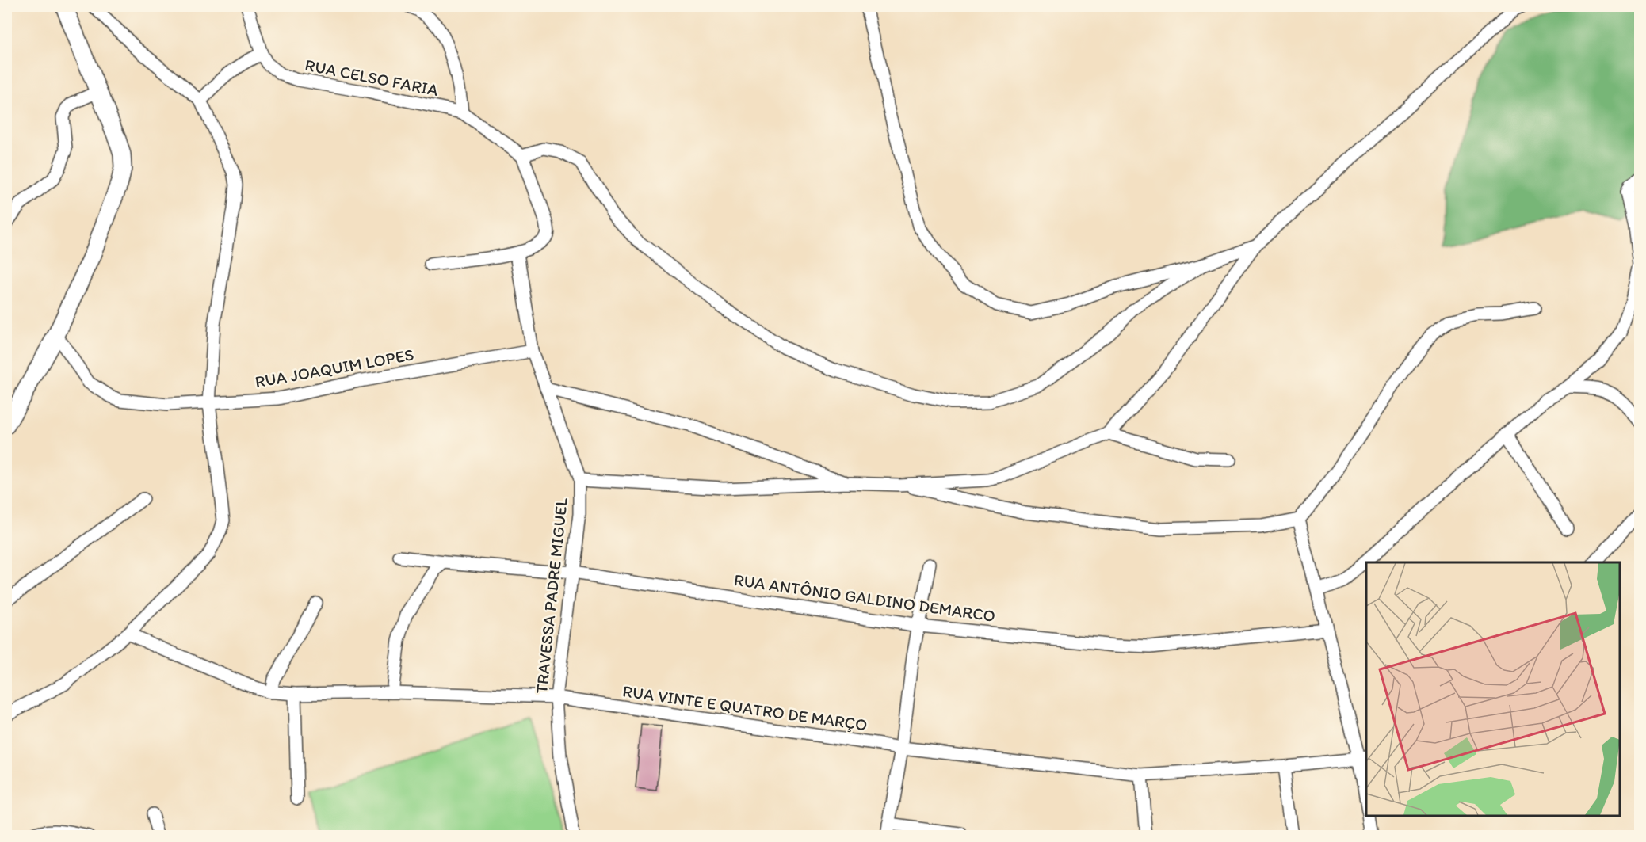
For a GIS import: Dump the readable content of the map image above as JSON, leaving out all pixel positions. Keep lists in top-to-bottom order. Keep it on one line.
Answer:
{"streets":{"street":["RUA CELSO FARIA","RUA JOAQUIM LOPES","TRAVESSA PADRE MIGUEL","RUA ANTÔNIO GALDINO DEMARCO","RUA VINTE E QUATRO DE MARÇO"]},"crossings":[["RUA JOAQUIM LOPES","TRAVESSA PADRE MIGUEL"],["TRAVESSA PADRE MIGUEL","RUA ANTÔNIO GALDINO DEMARCO"],["TRAVESSA PADRE MIGUEL","RUA VINTE E QUATRO DE MARÇO"]]}
